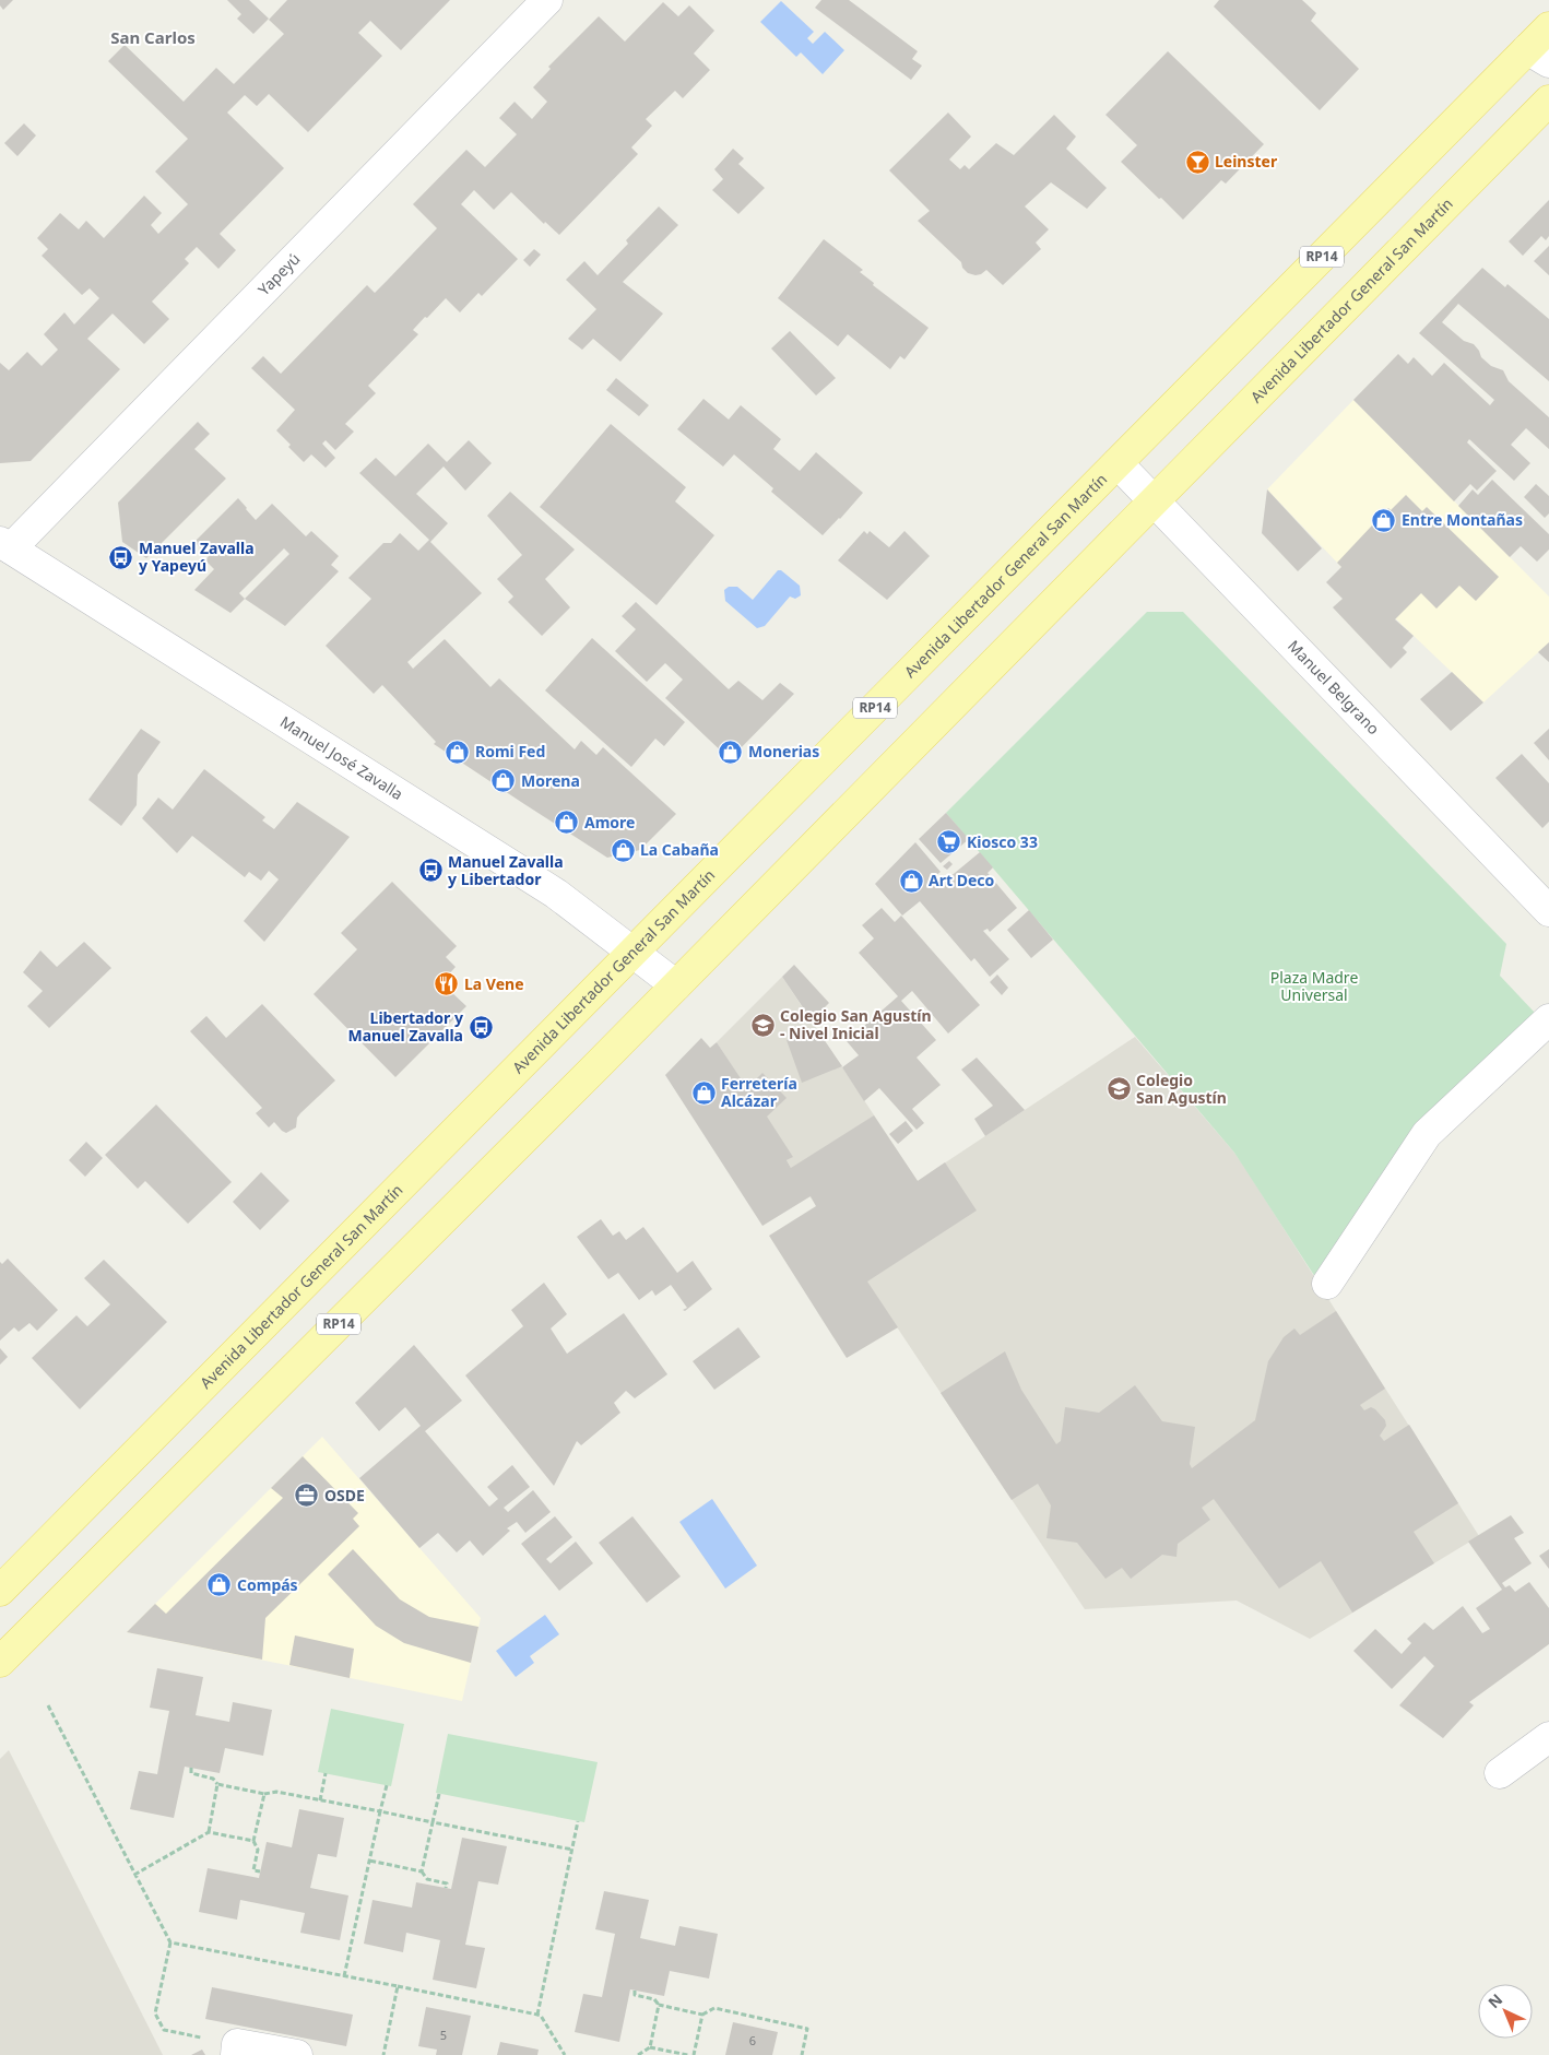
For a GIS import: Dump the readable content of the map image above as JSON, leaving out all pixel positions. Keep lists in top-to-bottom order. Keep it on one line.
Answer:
{"streets":{"main road":["RP14","Avenida Libertador General San Martín"],"street":["Yapeyú","Manuel Belgrano","Manuel José Zavalla"]},"crossings":[["Yapeyú","Manuel José Zavalla"],["Avenida Libertador General San Martín","Manuel Belgrano"],["Avenida Libertador General San Martín","Manuel José Zavalla"]],"districts":["San Carlos"],"parks":["Plaza Madre Universal"],"places":{"bar":["Leinster"],"shop":["Entre Montañas","Romi Fed","Monerias","Morena","Amore","La Cabaña","Art Deco","Ferretería Alcázar","Compás"],"bus stop":["Manuel Zavalla y Yapeyú","Manuel Zavalla y Libertador","Libertador y Manuel Zavalla"],"supermarket":["Kiosco 33"],"restaurant":["La Vene"],"school or university":["Colegio San Agustín - Nivel Inicial","Colegio San Agustín"],"office":["OSDE"]},"house_numbers":["5","6"],"north":"top left"}
